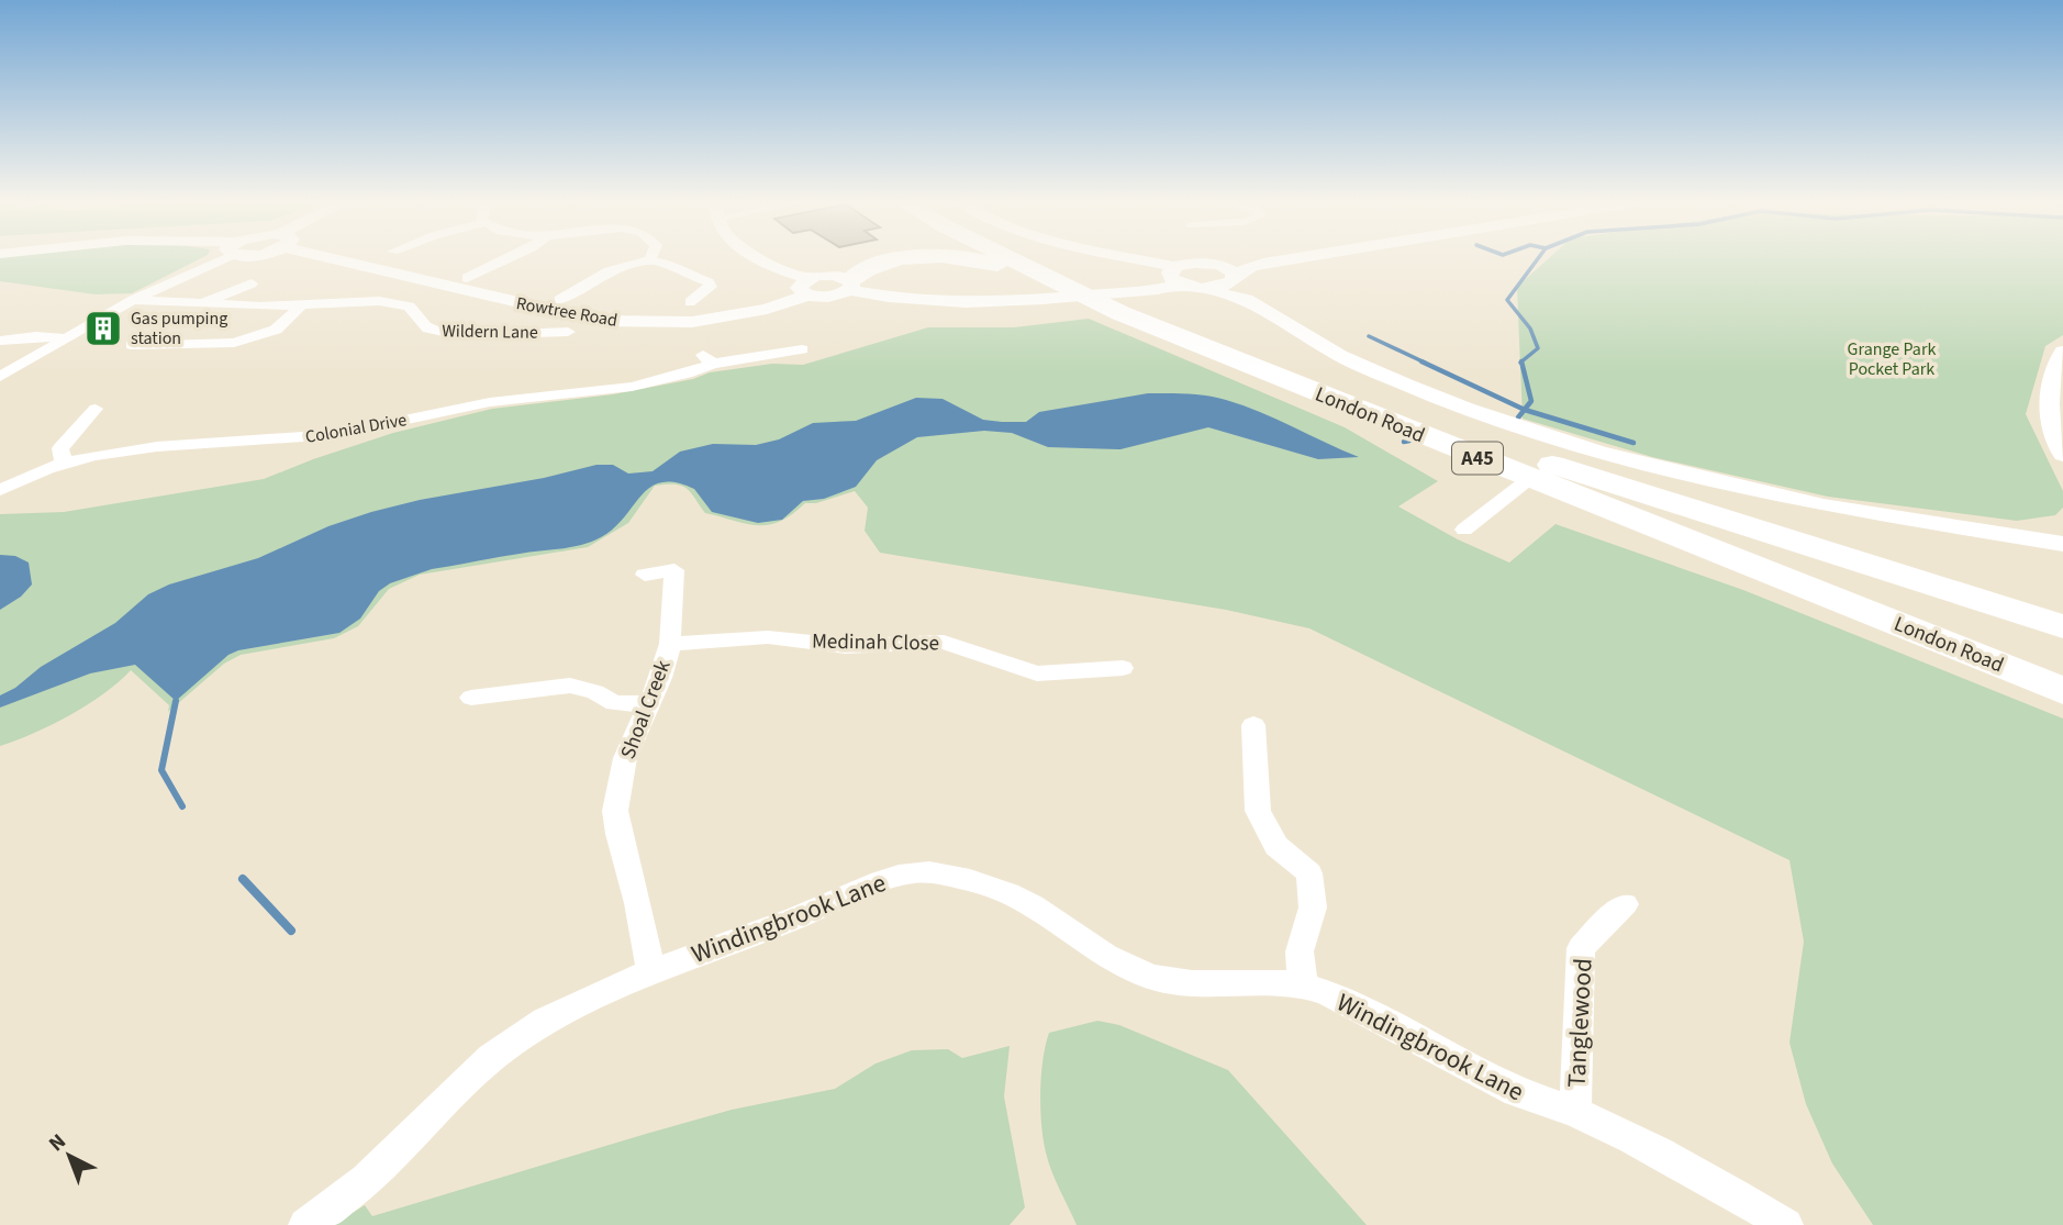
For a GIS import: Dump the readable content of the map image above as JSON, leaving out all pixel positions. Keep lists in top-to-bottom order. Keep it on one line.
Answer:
{"streets":{"highway":["London Road","A45"],"street":["Rowtree Road","Wildern Lane","Colonial Drive","Medinah Close","Shoal Creek","Windingbrook Lane","Tanglewood"]},"crossings":[["London Road","A45"],["Medinah Close","Shoal Creek"],["Shoal Creek","Windingbrook Lane"],["Windingbrook Lane","Tanglewood"]],"parks":["Grange Park Pocket Park"],"places":{"building":["Gas pumping station"]},"north":"top left"}
